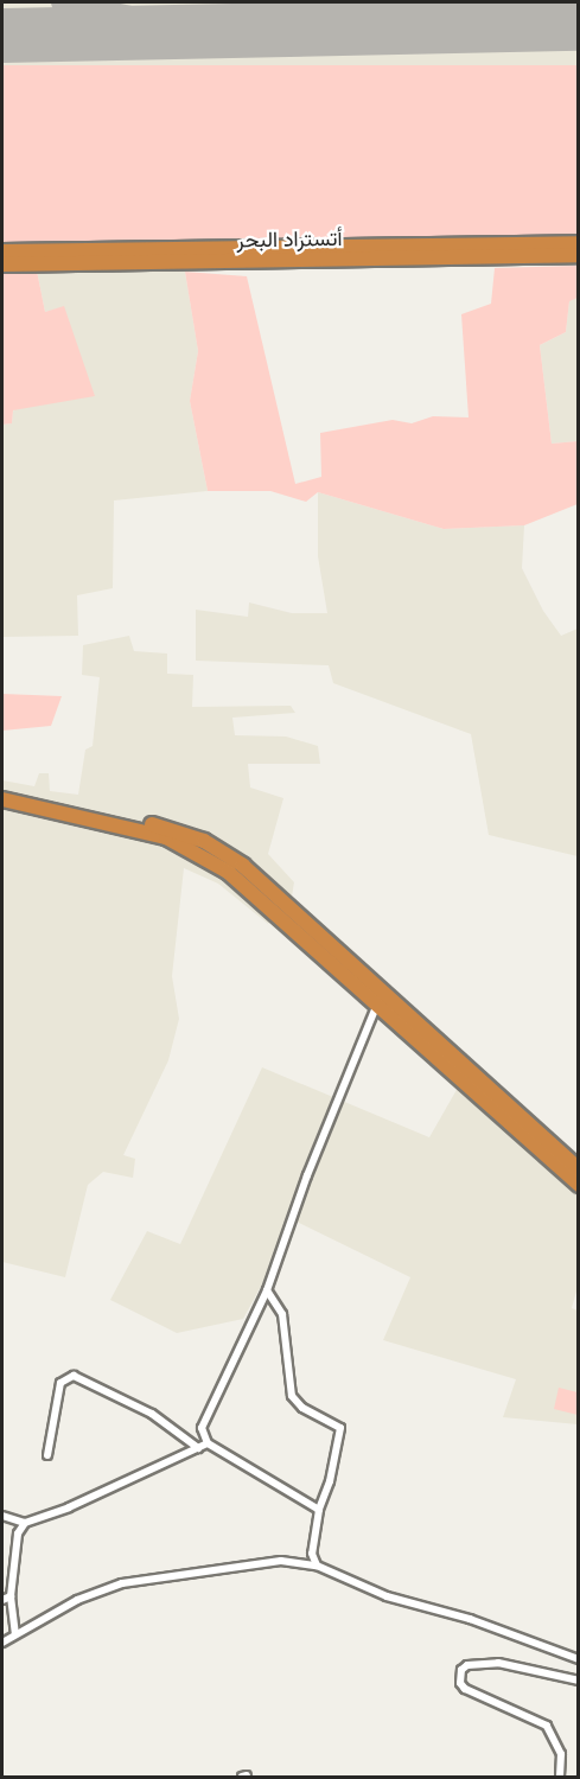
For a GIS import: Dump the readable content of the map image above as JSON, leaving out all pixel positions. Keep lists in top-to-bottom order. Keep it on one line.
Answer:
{"streets":{"highway":["أتستراد البحر"]}}
